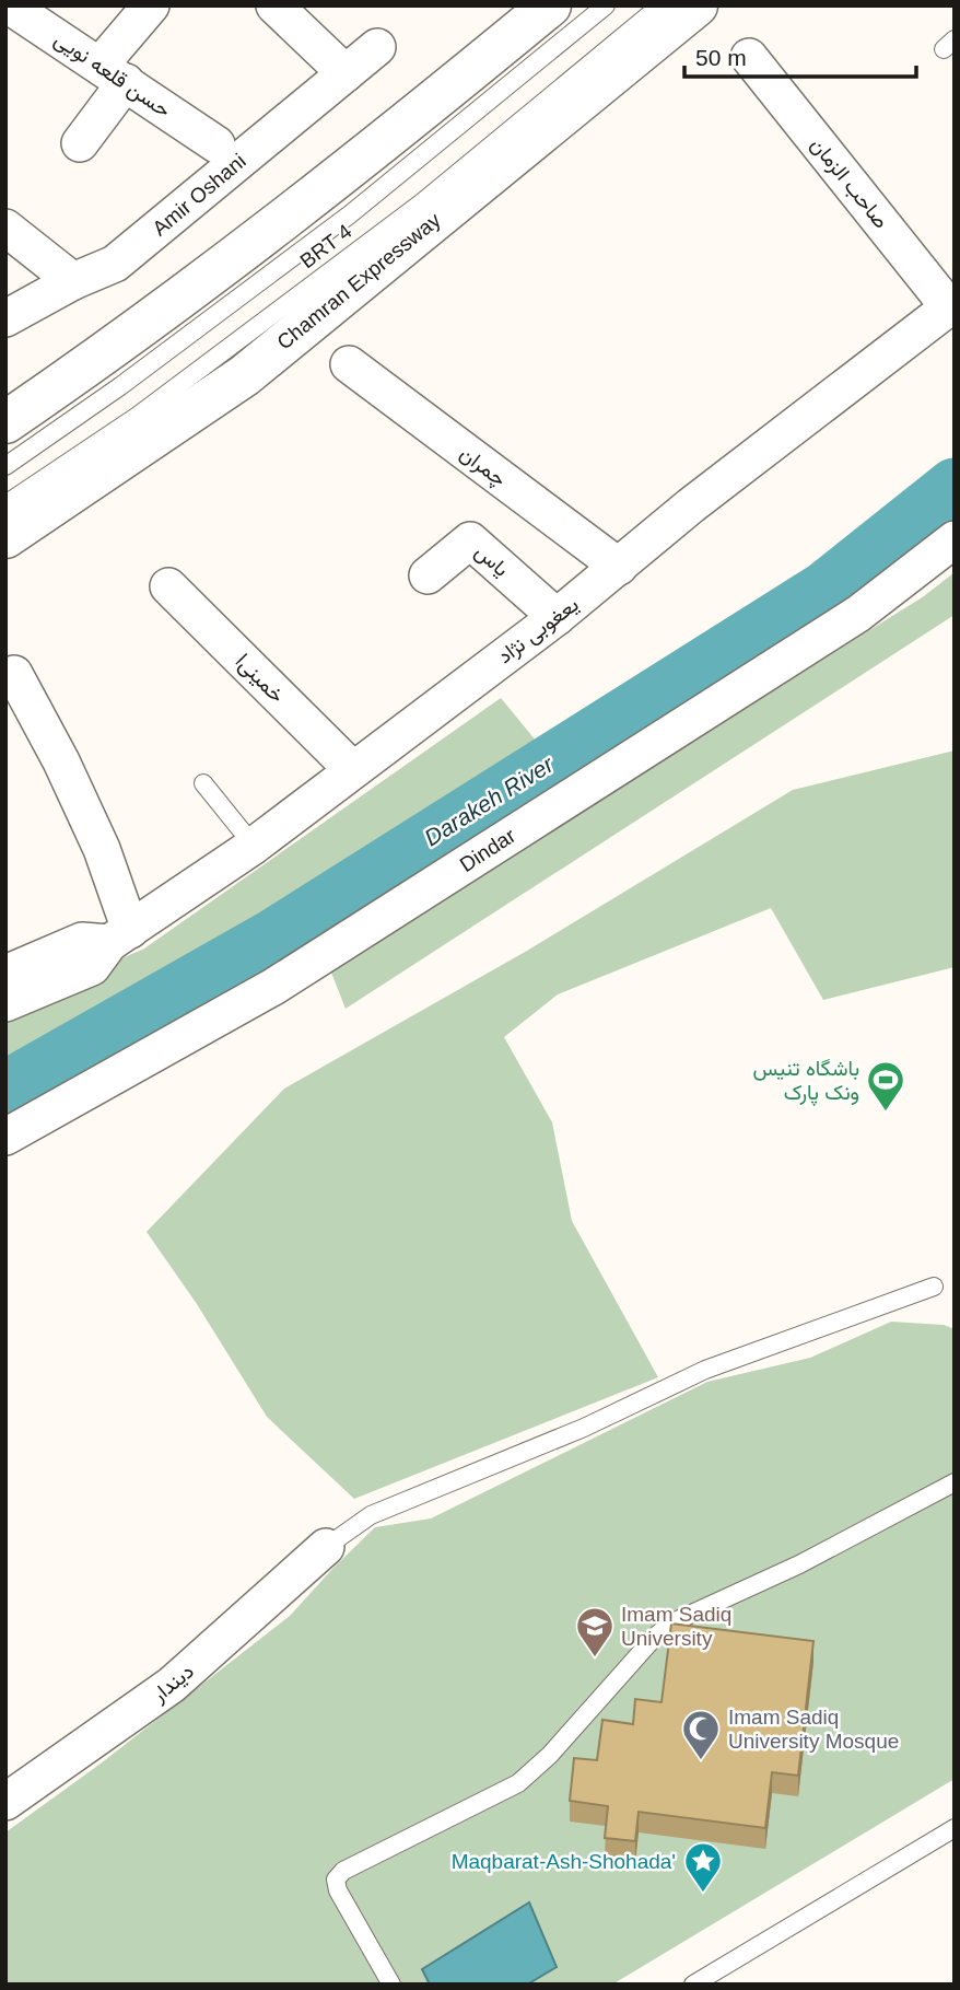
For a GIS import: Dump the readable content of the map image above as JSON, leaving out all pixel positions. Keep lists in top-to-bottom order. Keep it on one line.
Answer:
{"streets":{"highway":["Chamran Expressway"],"street":["حسن قلعه نویی","صاحب الزمان","Amir Oshani","چمران","یاس","یعغوبی نژاد","lخمینی","Dindar","دیندار"],"lane":["BRT 4"]},"crossings":[["صاحب الزمان","یعغوبی نژاد"],["چمران","یعغوبی نژاد"],["یاس","یعغوبی نژاد"],["یعغوبی نژاد","lخمینی"]],"water":["Darakeh River"],"places":{"sports":["باشگاه تنیس ونک پارک"],"school or university":["Imam Sadiq University"],"mosque":["Imam Sadiq University Mosque"],"place":["Maqbarat-Ash-Shohada'"]},"scale_bar":"50 m"}
